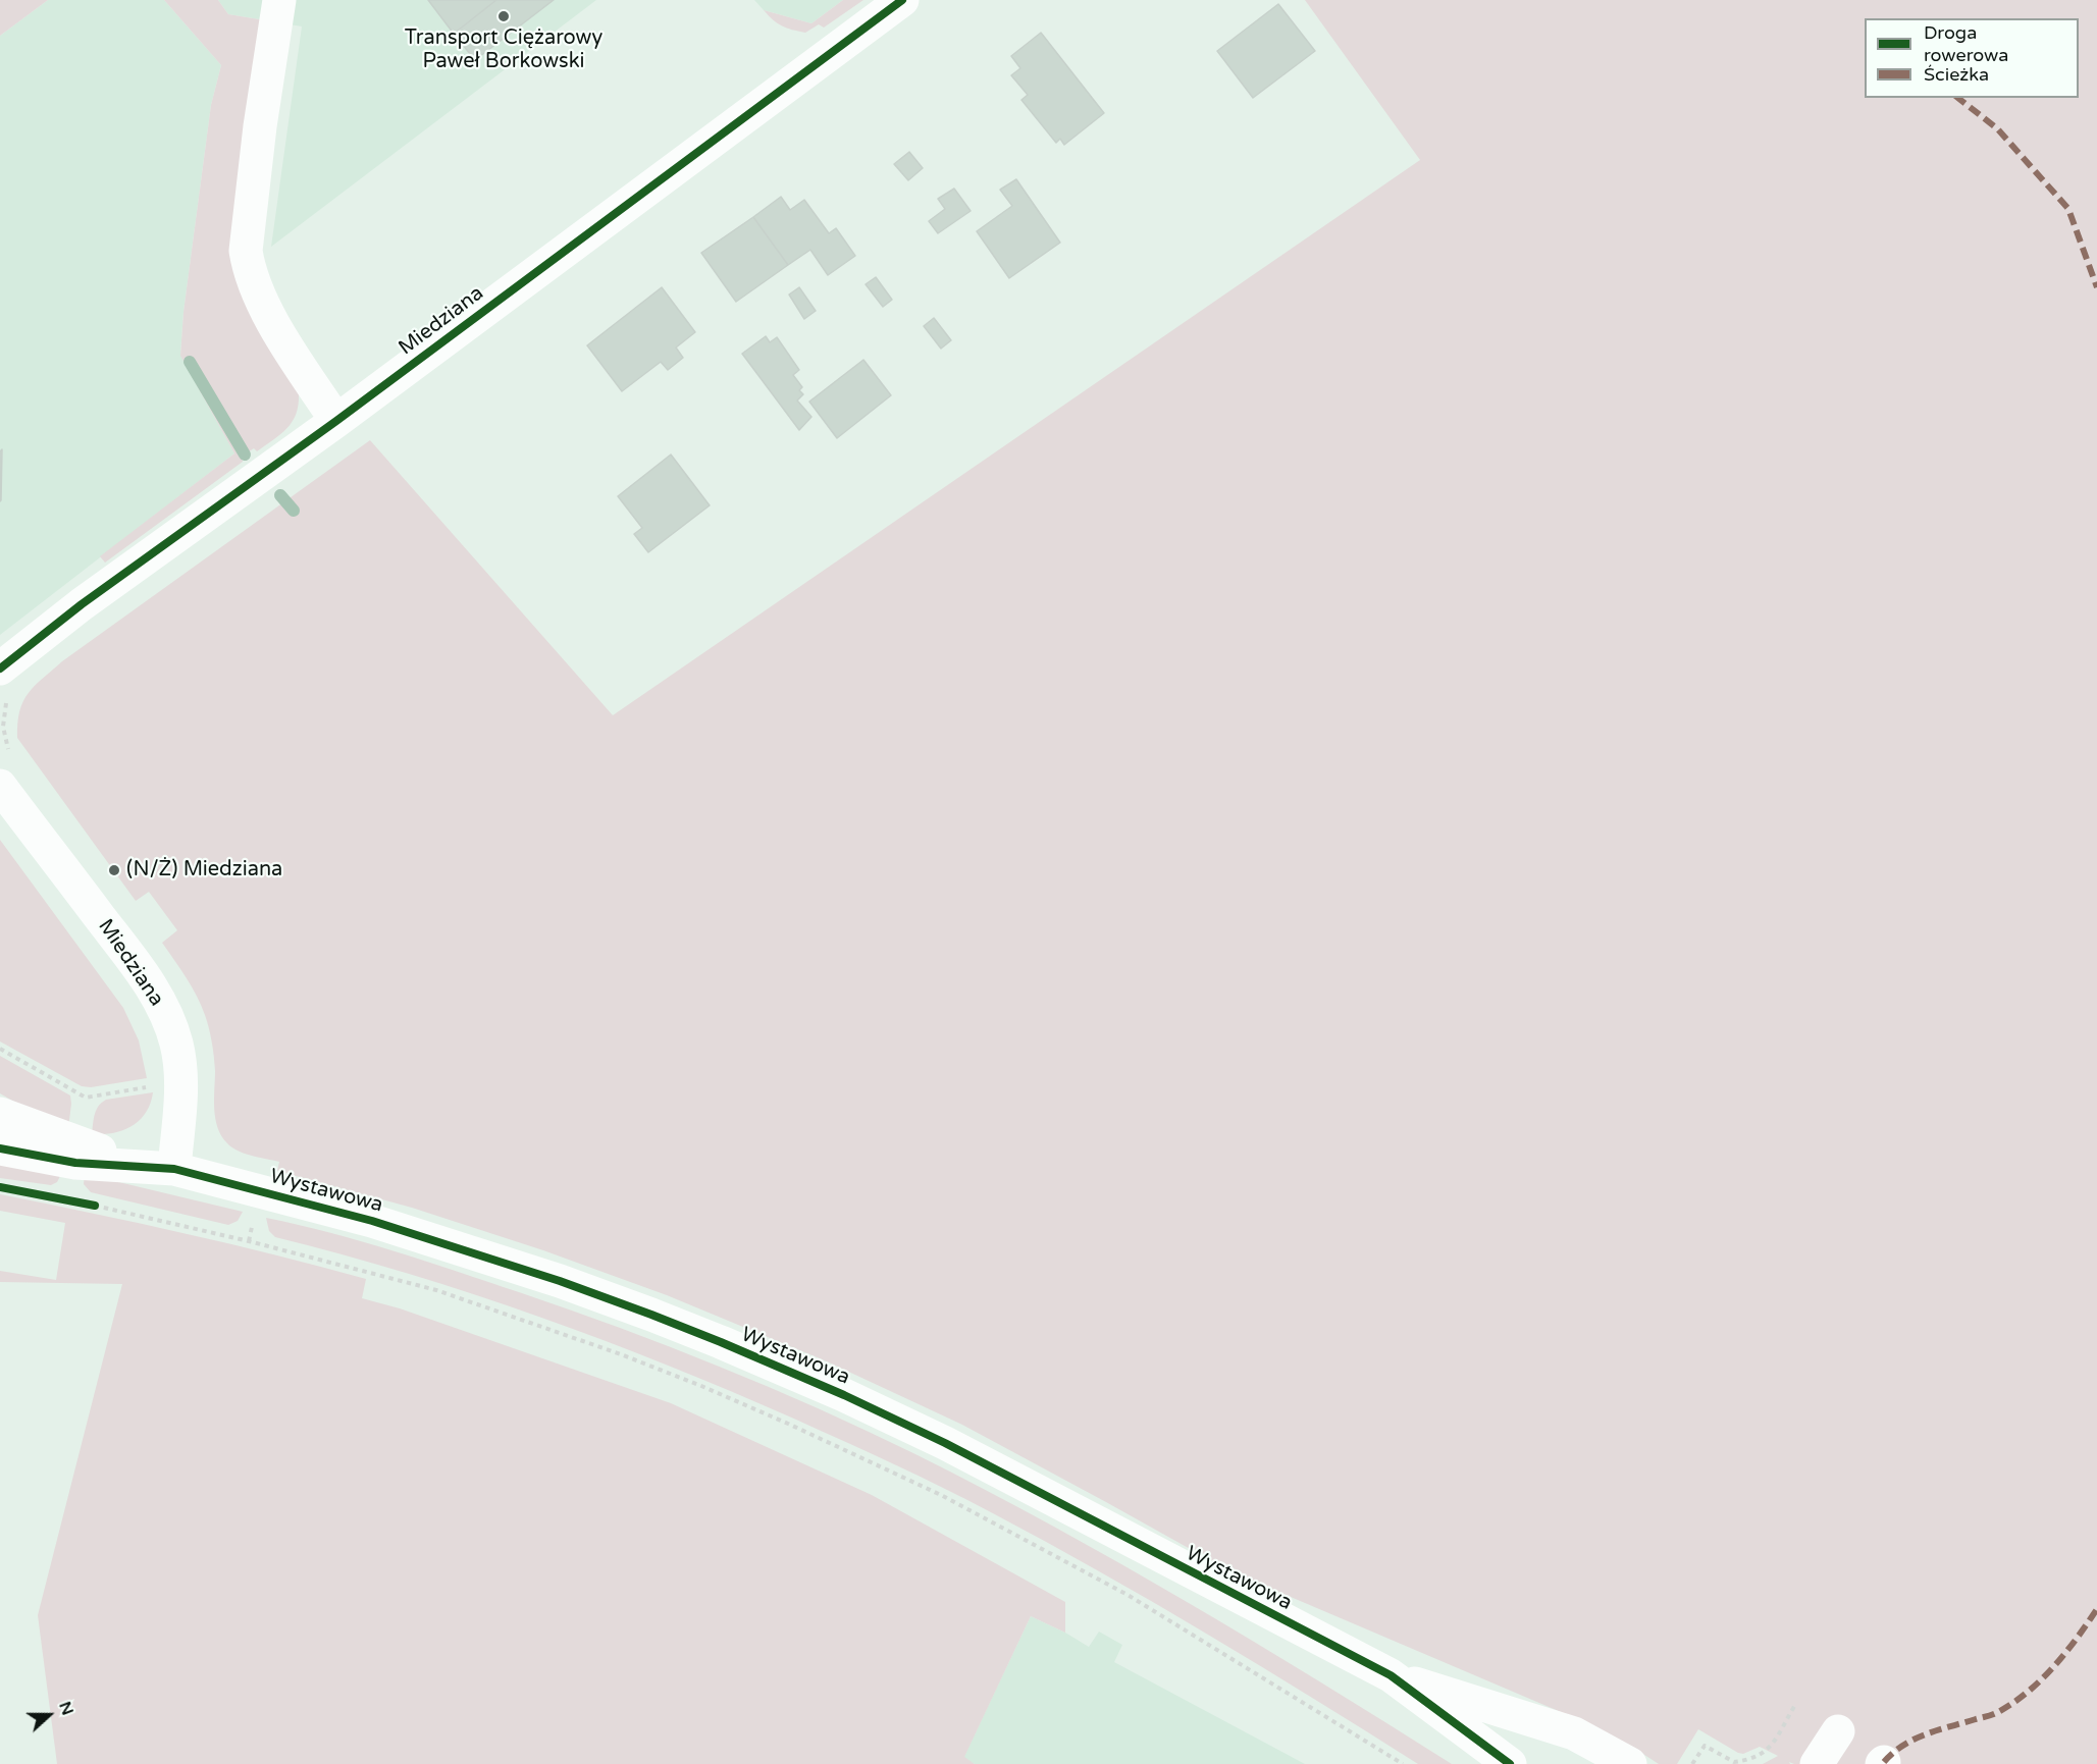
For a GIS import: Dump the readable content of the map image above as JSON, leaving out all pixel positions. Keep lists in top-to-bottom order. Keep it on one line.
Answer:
{"streets":{"street":["Miedziana","Wystawowa"]},"crossings":[["Miedziana","Wystawowa"]],"places":["Transport Ciężarowy Paweł Borkowski","(N/Ż) Miedziana"],"legend":["Droga rowerowa","Ścieżka"],"north":"right"}
